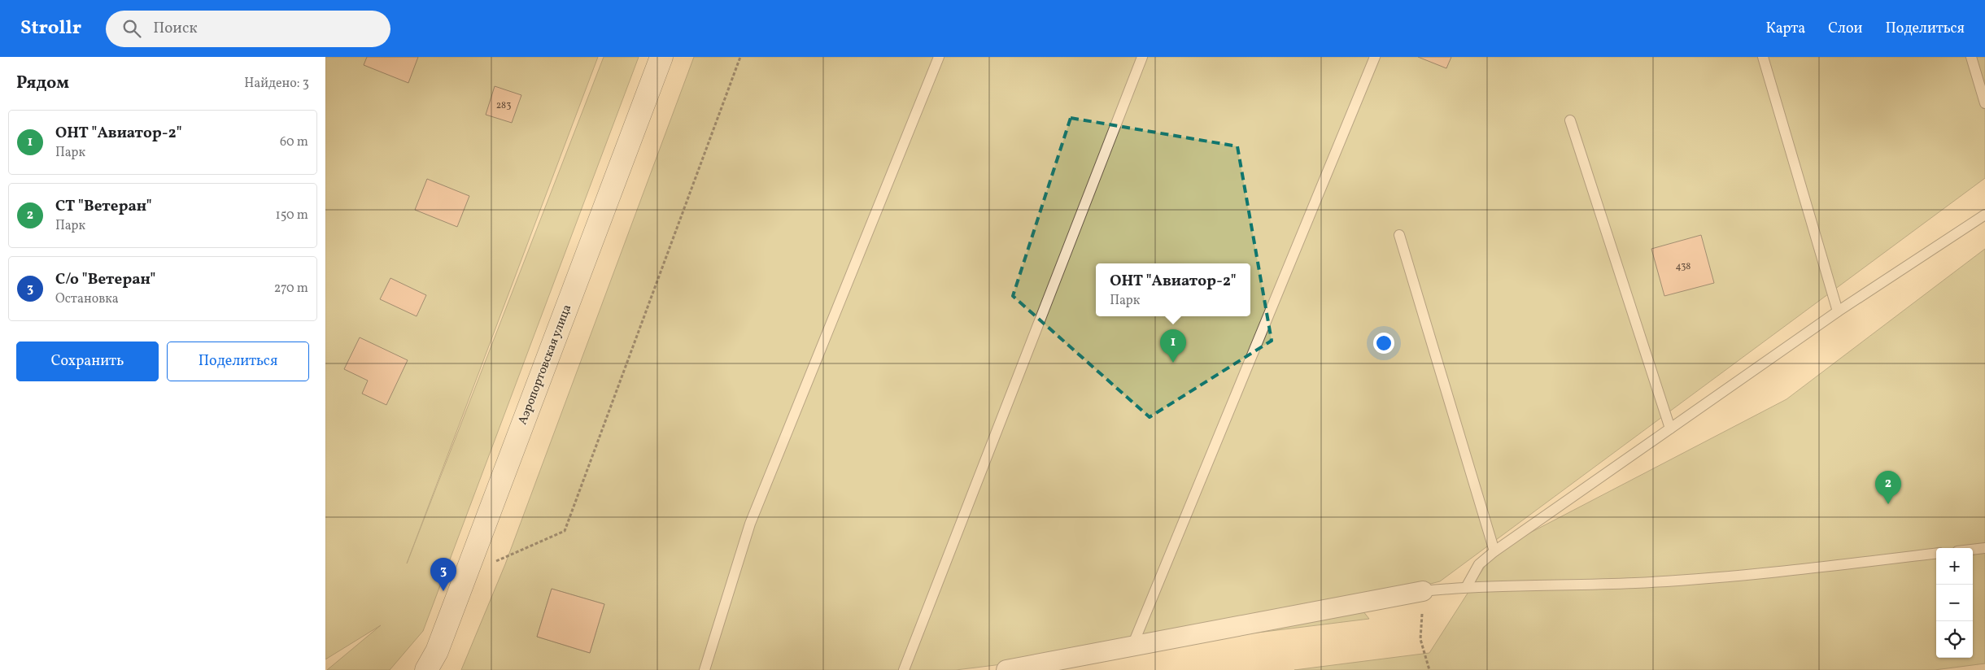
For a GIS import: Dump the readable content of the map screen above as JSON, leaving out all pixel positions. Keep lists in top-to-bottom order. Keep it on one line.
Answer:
{"streets":{"street":["Аэропортовская улица"]},"house_numbers":["283","438"],"page":{"header":"Strollr","search":"Поиск","nav":["Карта","Слои","Поделиться"],"heading":["Рядом","Найдено: 3"],"list":[{"mark":"1","name":"ОНТ \"Авиатор-2\"","note":"Парк","value":"60 m"},{"mark":"2","name":"СТ \"Ветеран\"","note":"Парк","value":"150 m"},{"mark":"3","name":"С/о \"Ветеран\"","note":"Остановка","value":"270 m"}],"popup":["ОНТ \"Авиатор-2\"","Парк"],"buttons":["Сохранить","Поделиться"],"pins":["1","2","3"],"map_buttons":["+","−"]}}
